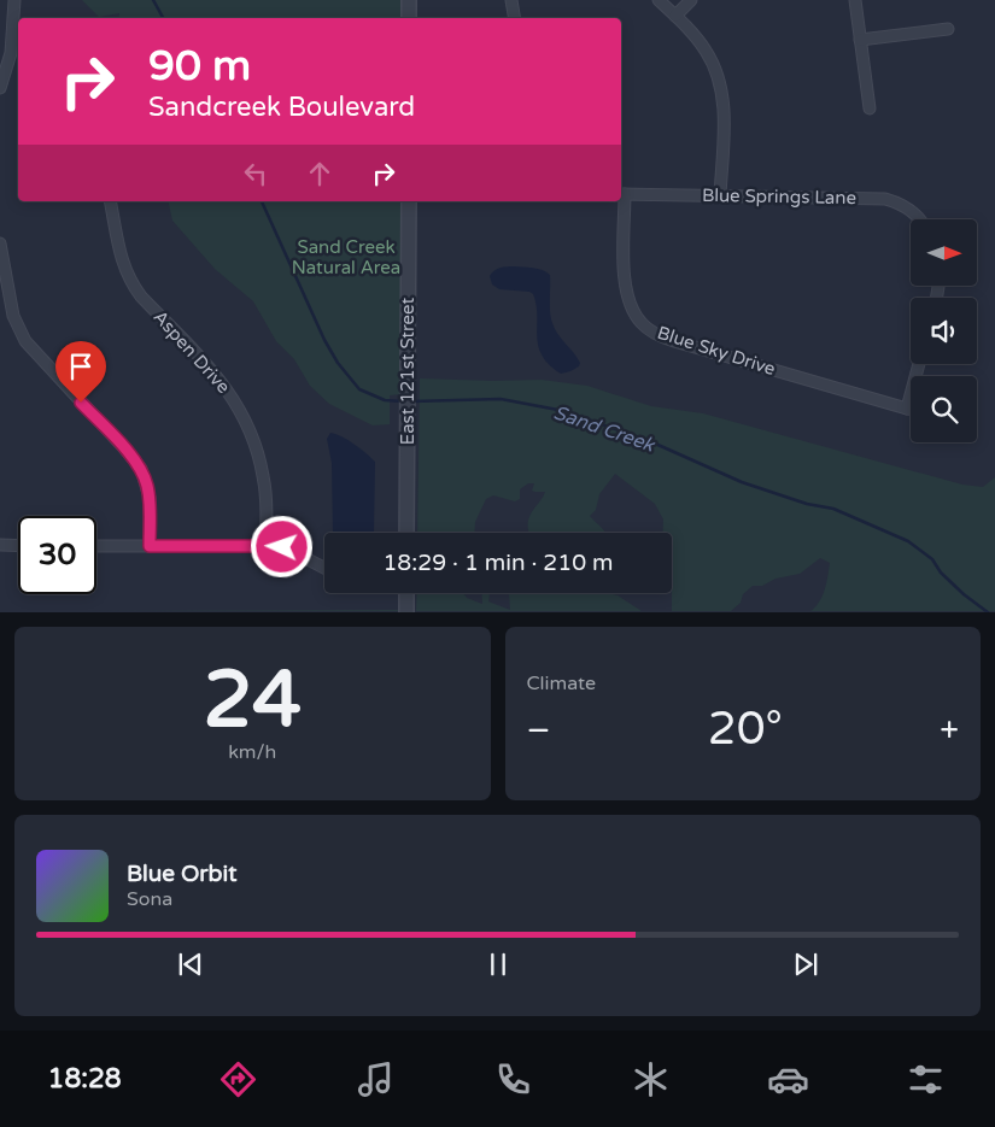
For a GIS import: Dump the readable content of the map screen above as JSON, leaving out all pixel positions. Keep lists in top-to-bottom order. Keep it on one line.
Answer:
{"streets":{"street":["Blue Springs Lane","Blue Sky Drive","Aspen Drive","East 121st Street"]},"crossings":[["Blue Springs Lane","Blue Sky Drive"]],"water":["Sand Creek"],"parks":["Sand Creek Natural Area"],"north":"right","page":{"turn":["90 m","Sandcreek Boulevard"],"limit":"30","trip":"18:29 · 1 min · 210 m","tile":[["24","km/h"],"Climate"],"heat":["−","20°","+"],"song":["Blue Orbit","Sona"],"tabs":"18:28"}}
